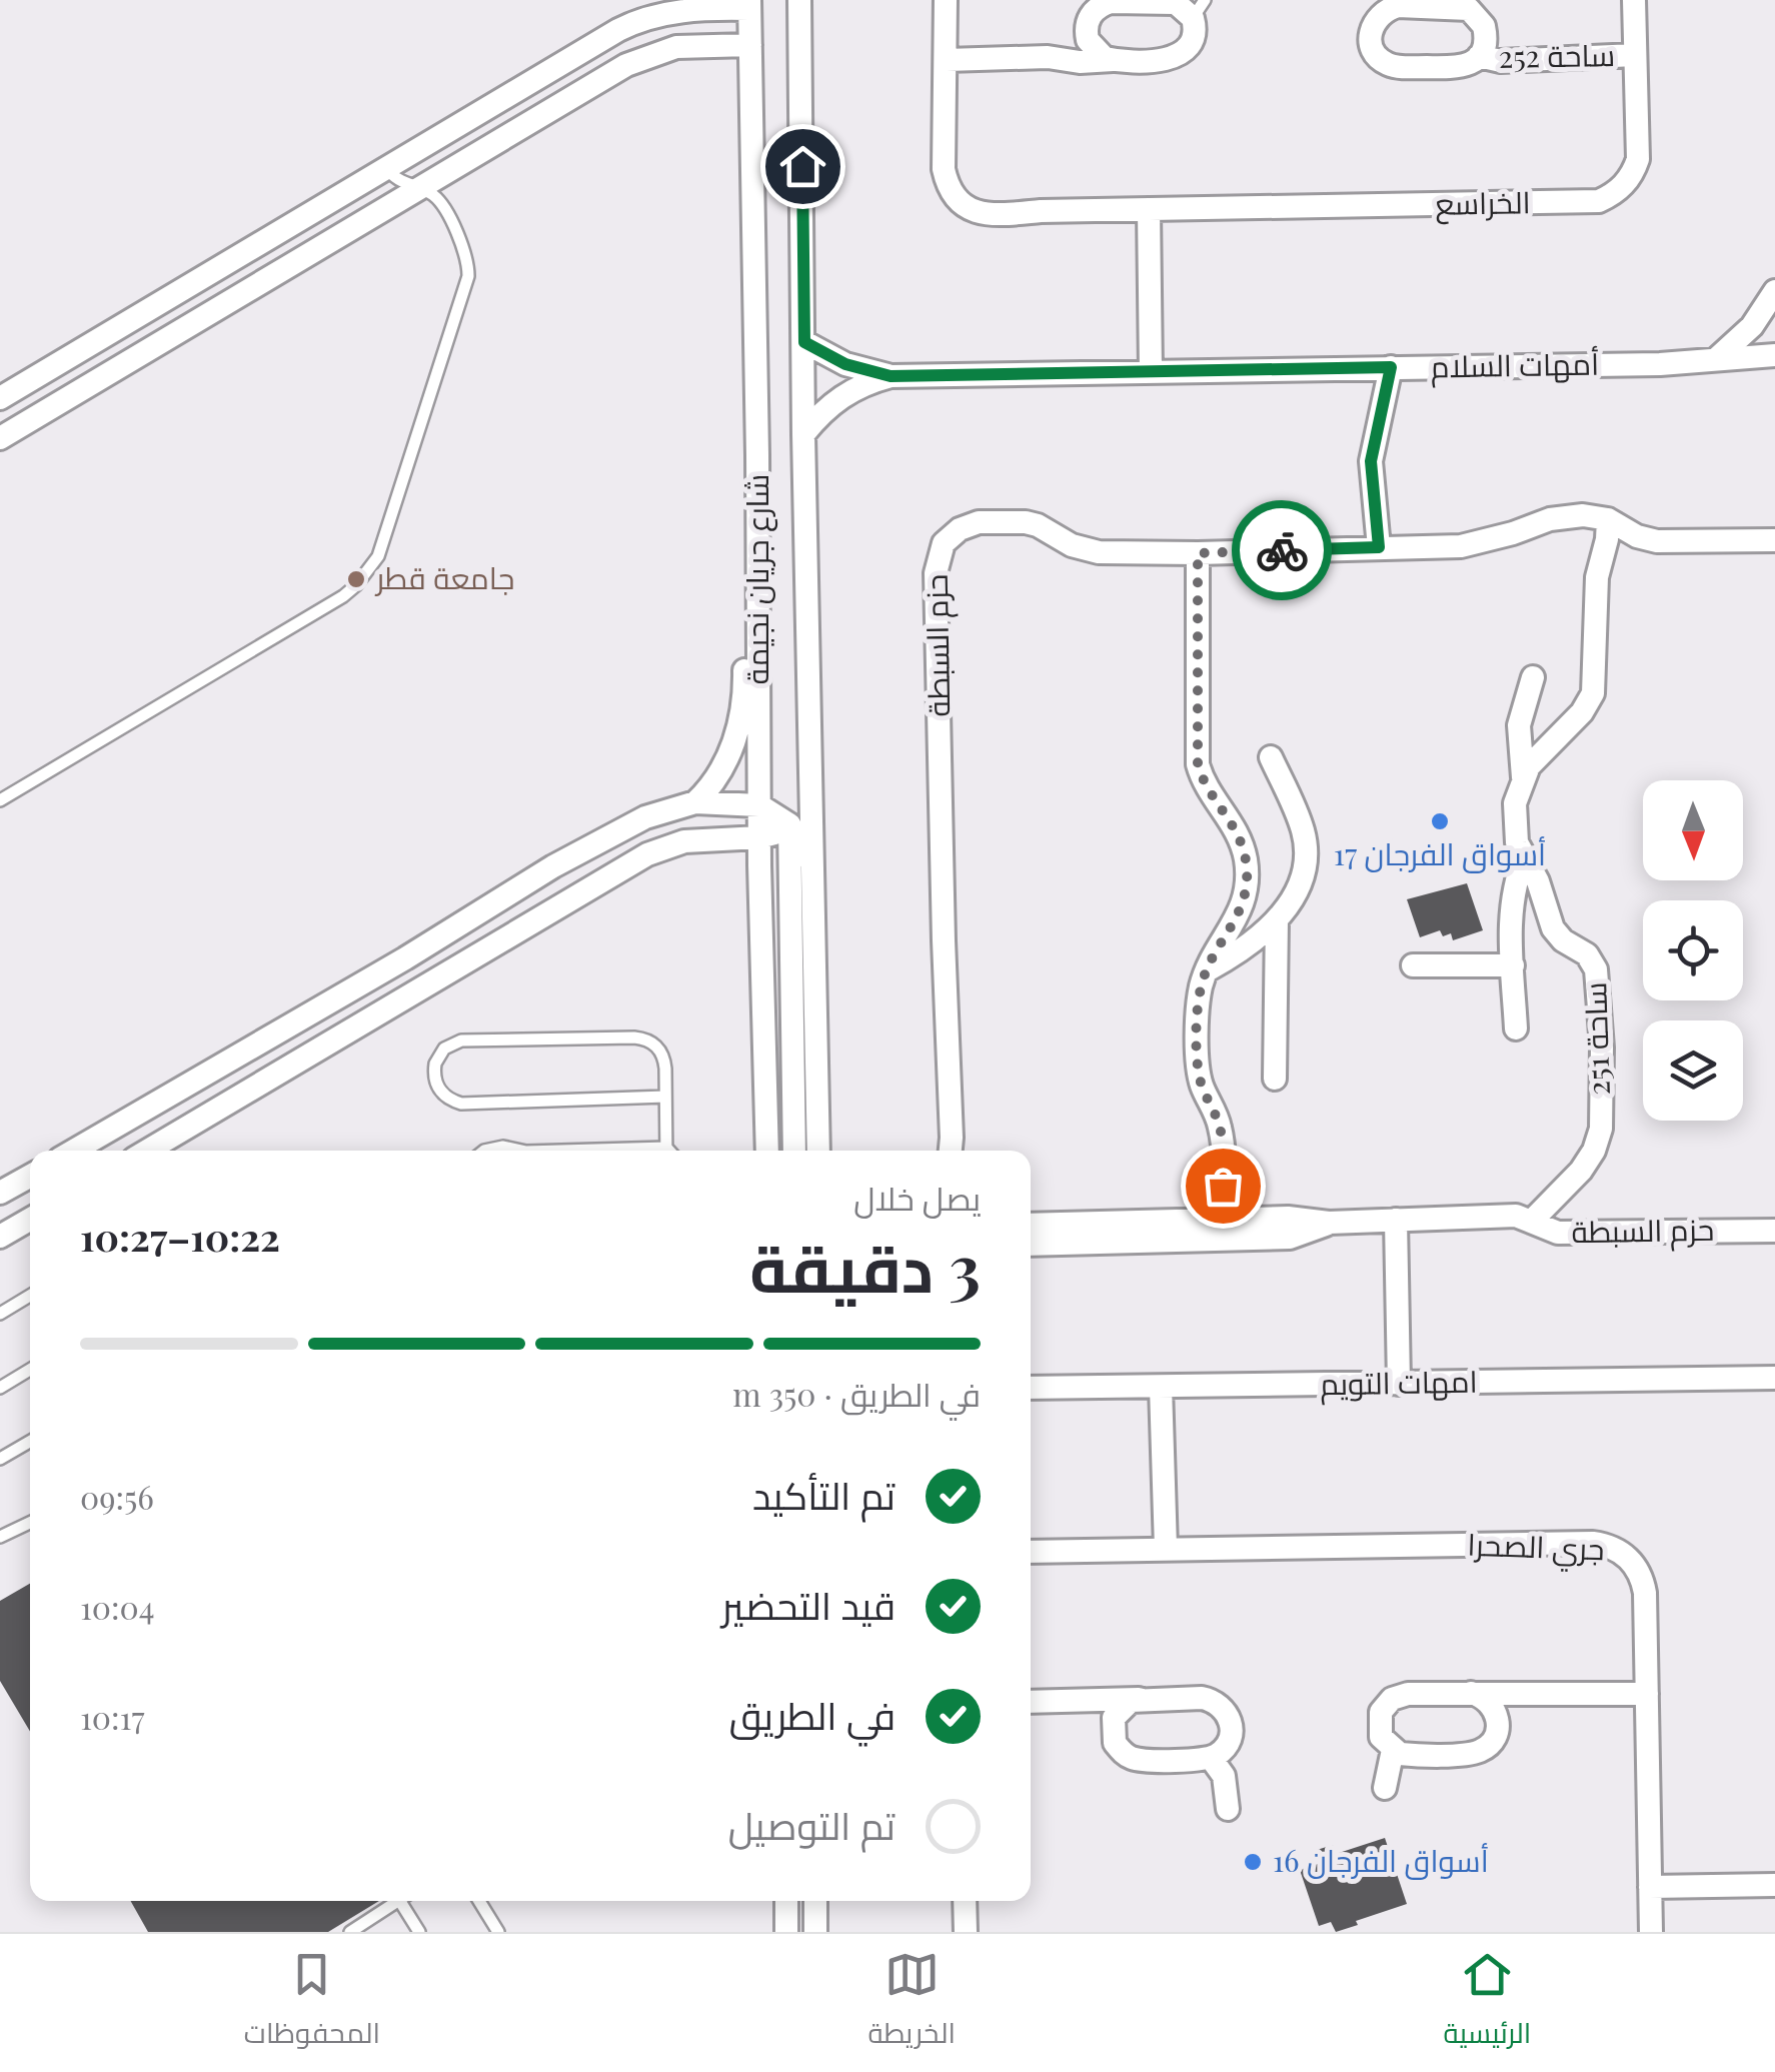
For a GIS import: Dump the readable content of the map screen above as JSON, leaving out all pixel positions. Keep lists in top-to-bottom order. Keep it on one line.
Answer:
{"streets":{"street":["ساحة 252","الخراسع","أمهات السلام","شارع جريان نجيمة","حزم السبطة","ساحة 251","امهات التويم","جري الصحرا"]},"crossings":[["ساحة 252","الخراسع"],["أمهات السلام","شارع جريان نجيمة"],["حزم السبطة","ساحة 251"]],"places":["جامعة قطر","أسواق الفرجان 17","أسواق الفرجان 16"],"north":"bottom","page":{"heading":["3 دقيقة","يصل خلال","10:22–10:27"],"bar":"في الطريق · 350 m","list":[["تم التأكيد","09:56"],["قيد التحضير","10:04"],["في الطريق","10:17"],"تم التوصيل"],"tabs":["الرئيسية","الخريطة","المحفوظات"]}}
